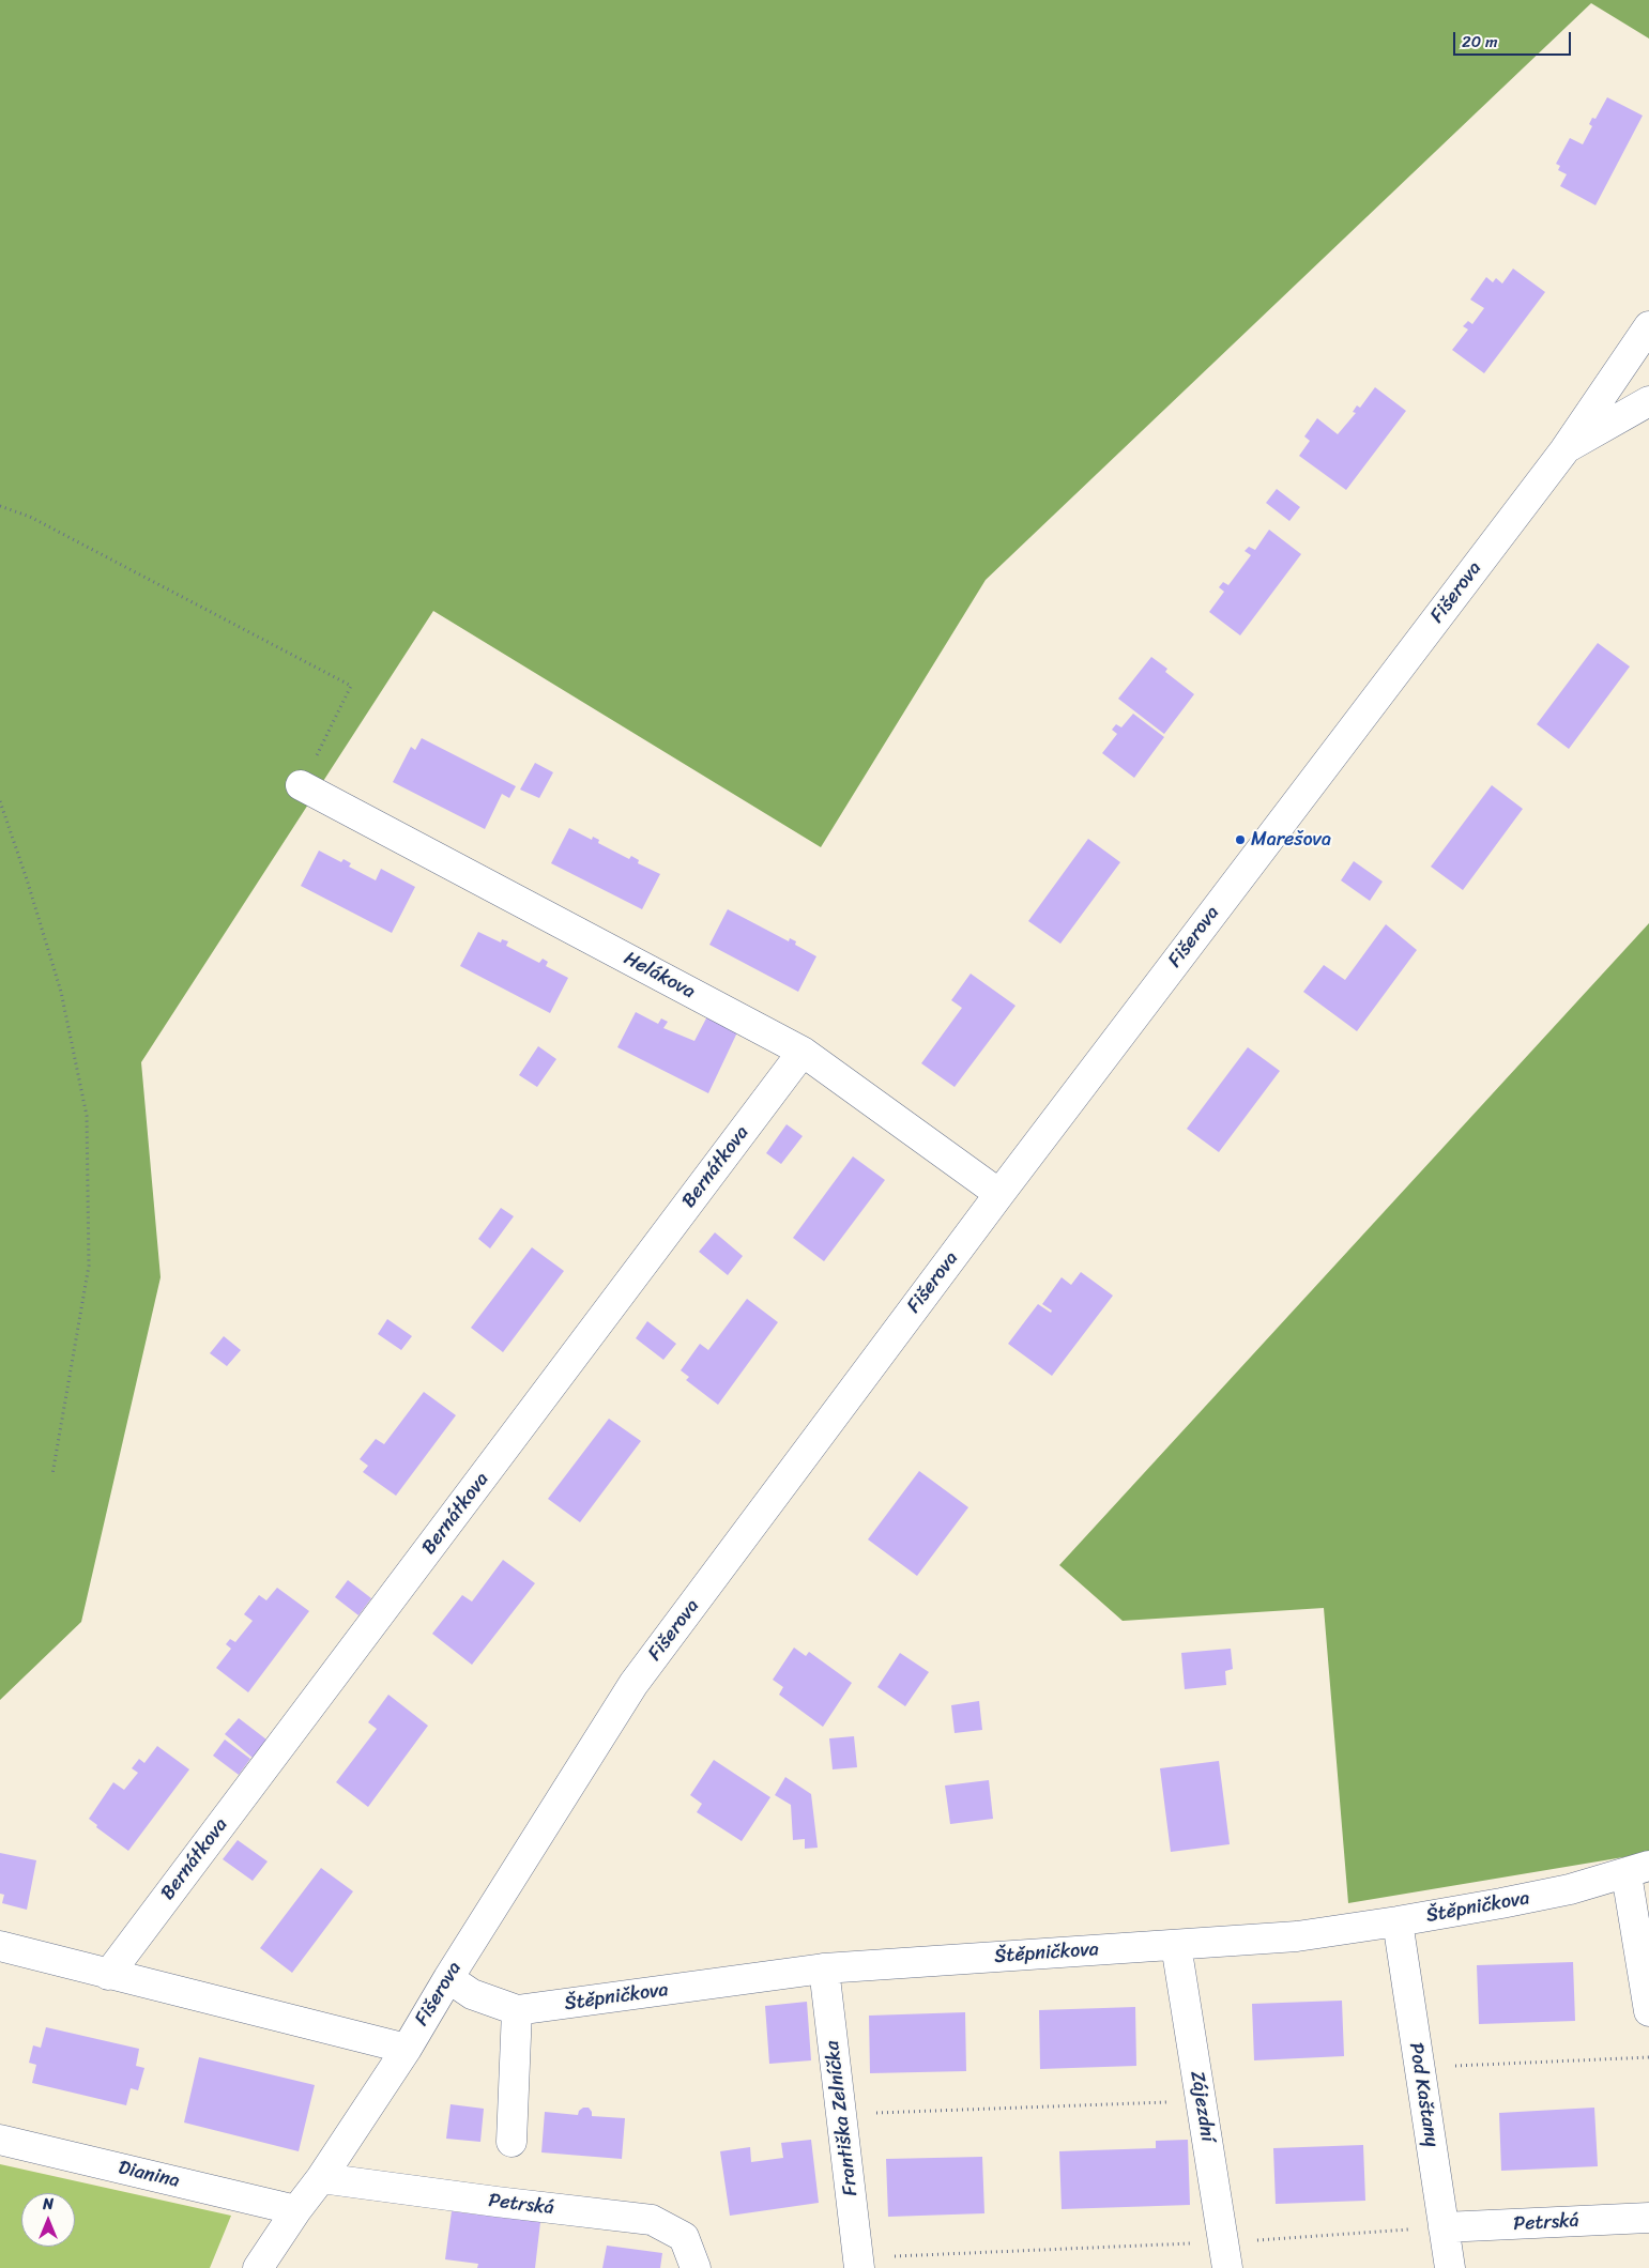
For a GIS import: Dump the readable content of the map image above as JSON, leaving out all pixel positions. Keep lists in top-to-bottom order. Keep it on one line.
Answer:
{"streets":{"street":["Fišerova","Helákova","Bernátkova","Štěpničkova","Pod Kaštany","Zájezdní","Františka Zelníčka","Dianina","Petrská"]},"crossings":[["Fišerova","Helákova"],["Fišerova","Štěpničkova"],["Fišerova","Dianina"],["Fišerova","Petrská"],["Helákova","Bernátkova"],["Štěpničkova","Pod Kaštany"],["Štěpničkova","Zájezdní"],["Štěpničkova","Františka Zelníčka"],["Pod Kaštany","Petrská"]],"places":["Marešova"],"scale_bar":"20 m","north":"top"}
